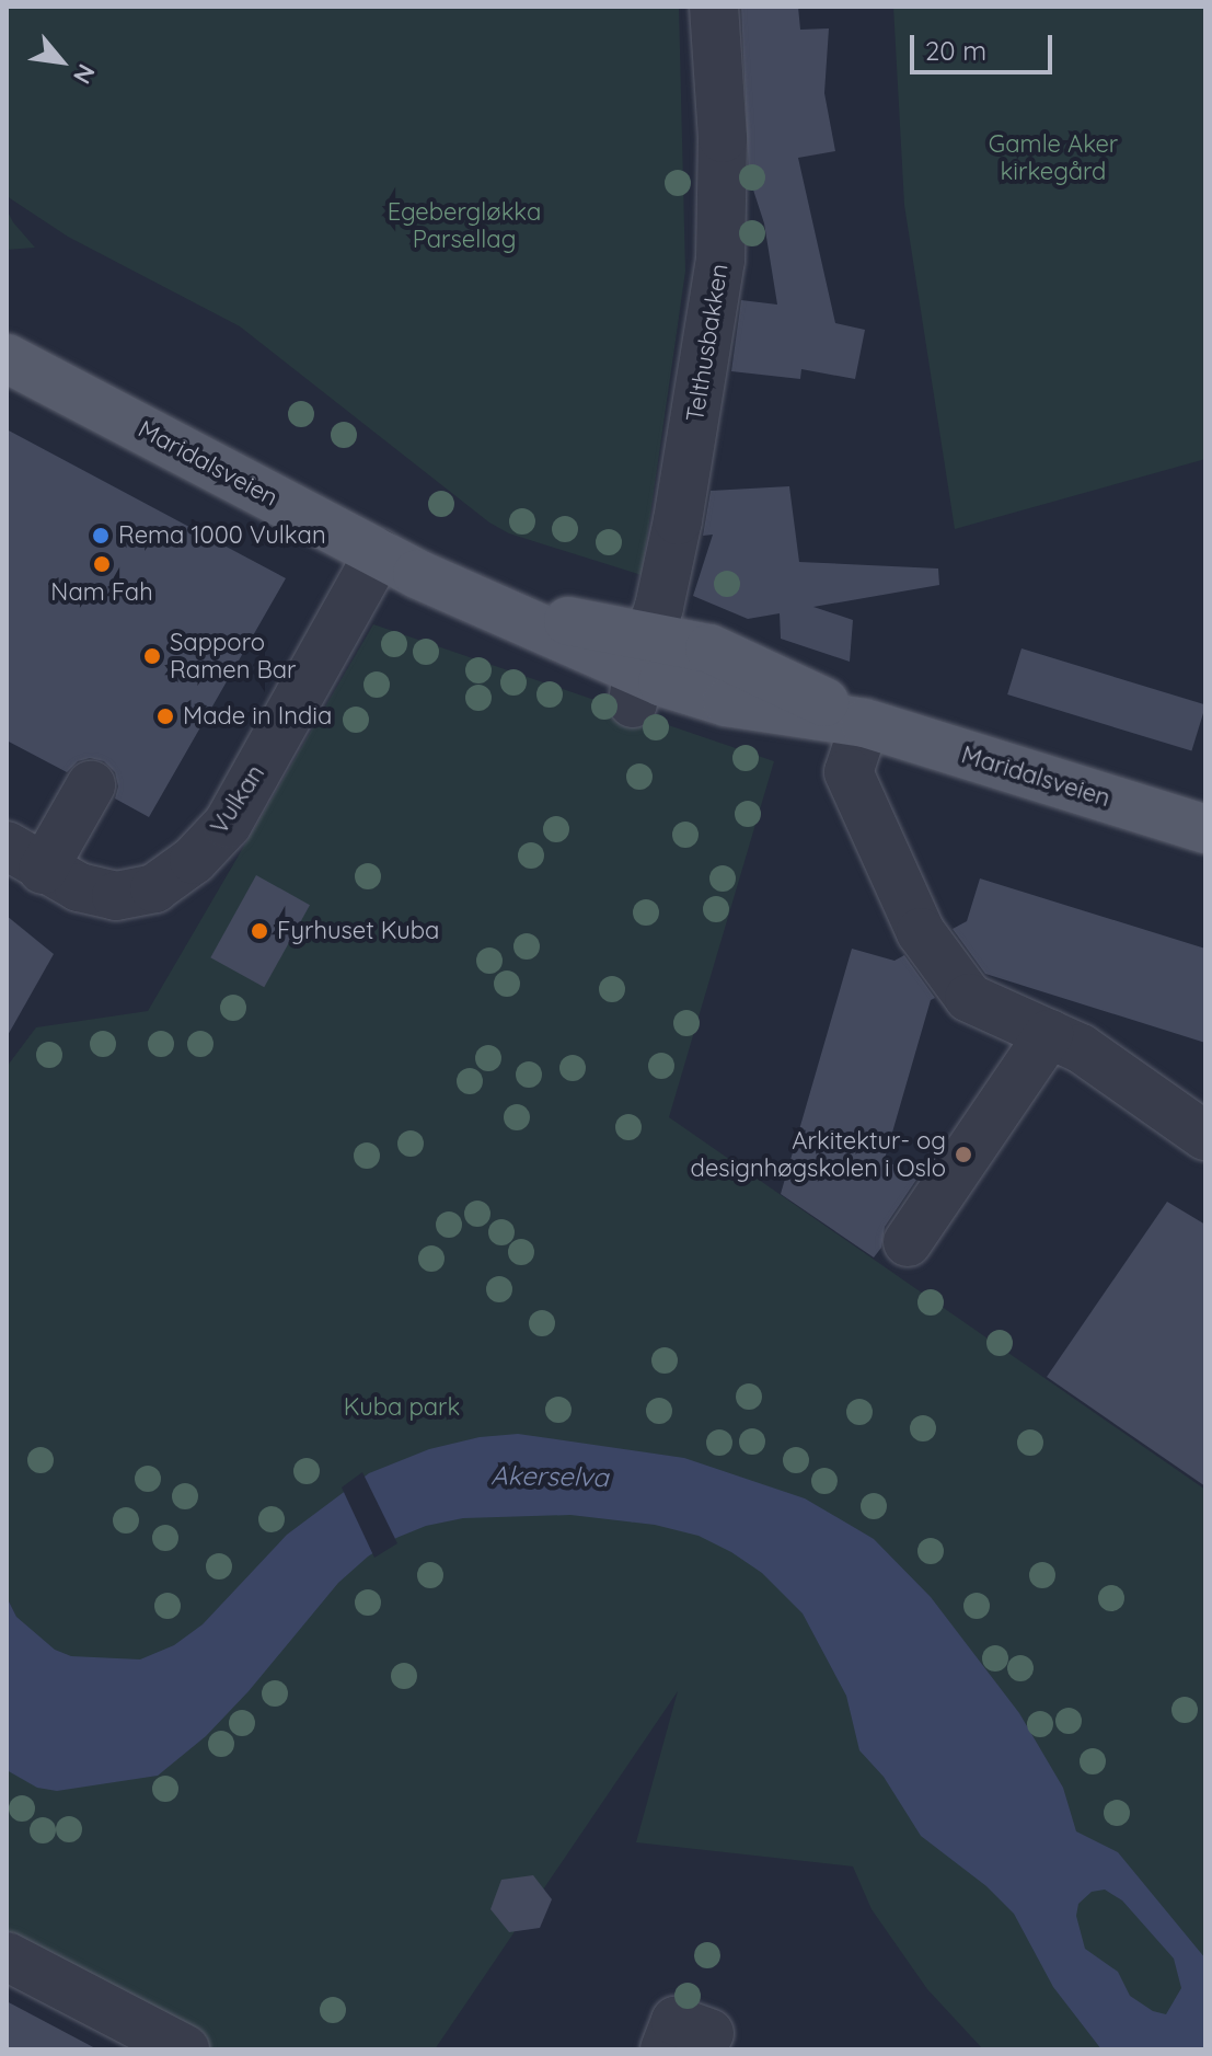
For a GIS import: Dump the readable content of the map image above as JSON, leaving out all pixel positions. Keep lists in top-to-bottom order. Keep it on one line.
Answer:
{"streets":{"main road":["Maridalsveien"],"street":["Telthusbakken","Vulkan"]},"crossings":[["Telthusbakken","Maridalsveien"],["Maridalsveien","Vulkan"]],"water":["Akerselva"],"parks":["Gamle Aker kirkegård","Egebergløkka Parsellag","Kuba park"],"places":["Rema 1000 Vulkan","Nam Fah","Sapporo Ramen Bar","Made in India","Fyrhuset Kuba","Arkitektur- og designhøgskolen i Oslo"],"scale_bar":"20 m","north":"bottom right"}
